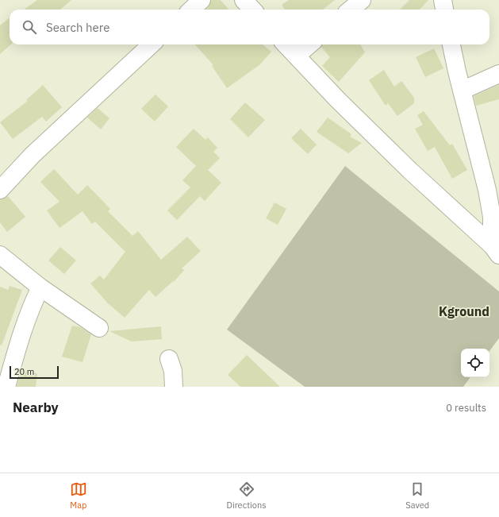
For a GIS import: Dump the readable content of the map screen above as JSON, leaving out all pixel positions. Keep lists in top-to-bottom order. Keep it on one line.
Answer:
{"districts":["Kground"],"scale_bar":"20 m","page":{"search":"Search here","scale":"20 m","heading":["Nearby","0 results"],"nav":["Map","Directions","Saved"]}}
